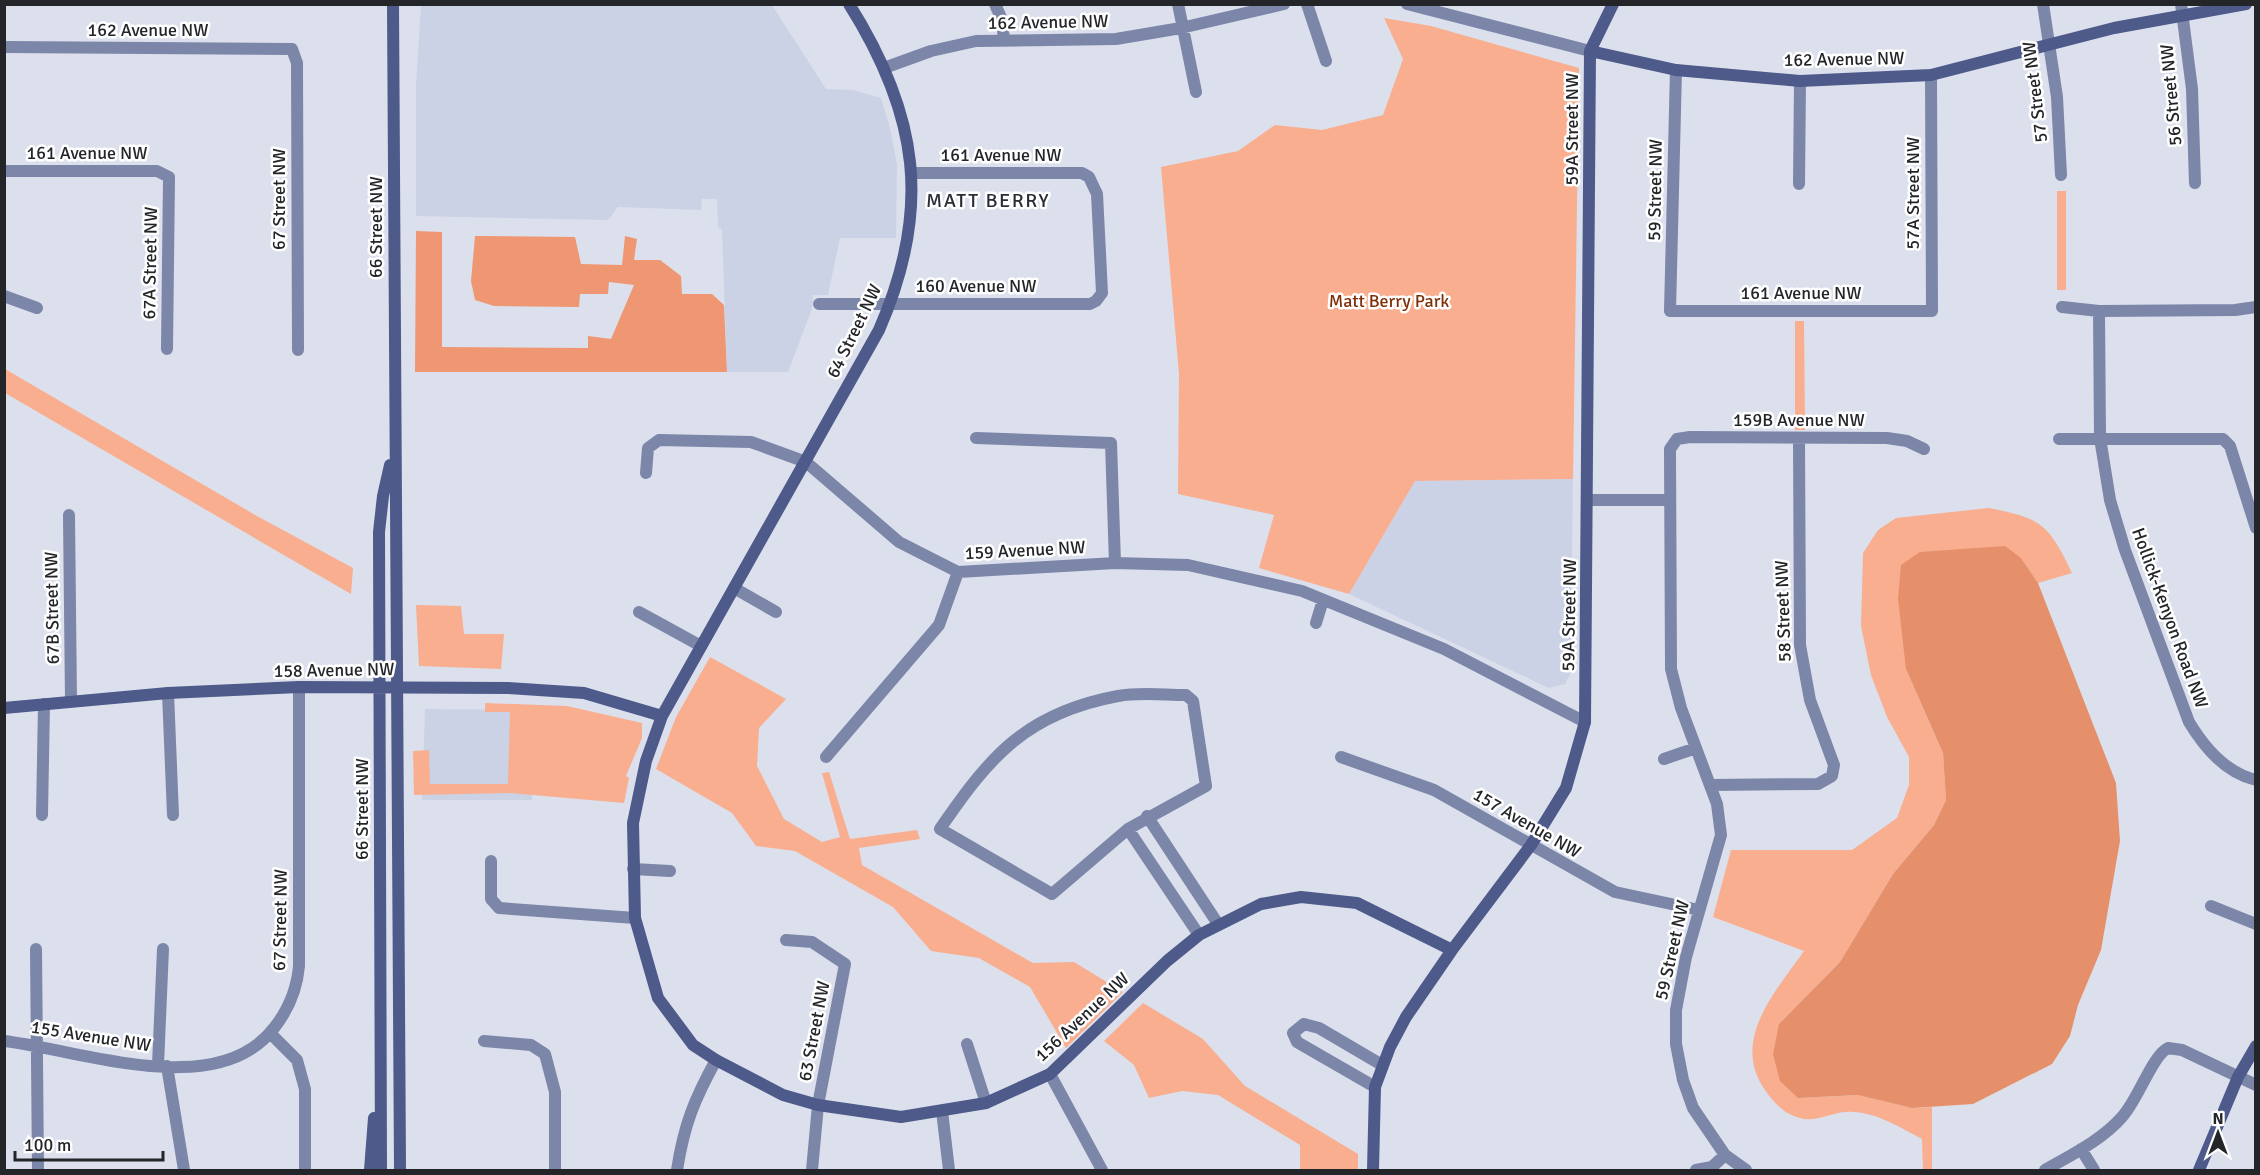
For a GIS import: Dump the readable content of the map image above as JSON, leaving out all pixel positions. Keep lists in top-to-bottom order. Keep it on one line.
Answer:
{"streets":{"street":["162 Avenue NW","57 Street NW","56 Street NW","59A Street NW","161 Avenue NW","59 Street NW","57A Street NW","67 Street NW","66 Street NW","67A Street NW","160 Avenue NW","64 Street NW","159B Avenue NW","159 Avenue NW","67B Street NW","58 Street NW","Hollick-Kenyon Road NW","158 Avenue NW","157 Avenue NW","156 Avenue NW","63 Street NW","155 Avenue NW"]},"crossings":[["162 Avenue NW","57 Street NW"],["162 Avenue NW","56 Street NW"],["162 Avenue NW","59A Street NW"],["162 Avenue NW","59 Street NW"],["162 Avenue NW","57A Street NW"],["162 Avenue NW","67 Street NW"],["162 Avenue NW","64 Street NW"],["59A Street NW","159 Avenue NW"],["59A Street NW","157 Avenue NW"],["59A Street NW","156 Avenue NW"],["161 Avenue NW","59 Street NW"],["161 Avenue NW","57A Street NW"],["161 Avenue NW","67A Street NW"],["161 Avenue NW","160 Avenue NW"],["161 Avenue NW","64 Street NW"],["59 Street NW","159B Avenue NW"],["59 Street NW","58 Street NW"],["59 Street NW","157 Avenue NW"],["67 Street NW","158 Avenue NW"],["67 Street NW","155 Avenue NW"],["66 Street NW","158 Avenue NW"],["160 Avenue NW","64 Street NW"],["64 Street NW","159 Avenue NW"],["64 Street NW","158 Avenue NW"],["64 Street NW","156 Avenue NW"],["159B Avenue NW","58 Street NW"],["67B Street NW","158 Avenue NW"],["156 Avenue NW","63 Street NW"]],"districts":["MATT BERRY"],"parks":["Matt Berry Park"],"scale_bar":"100 m","north":"top"}
